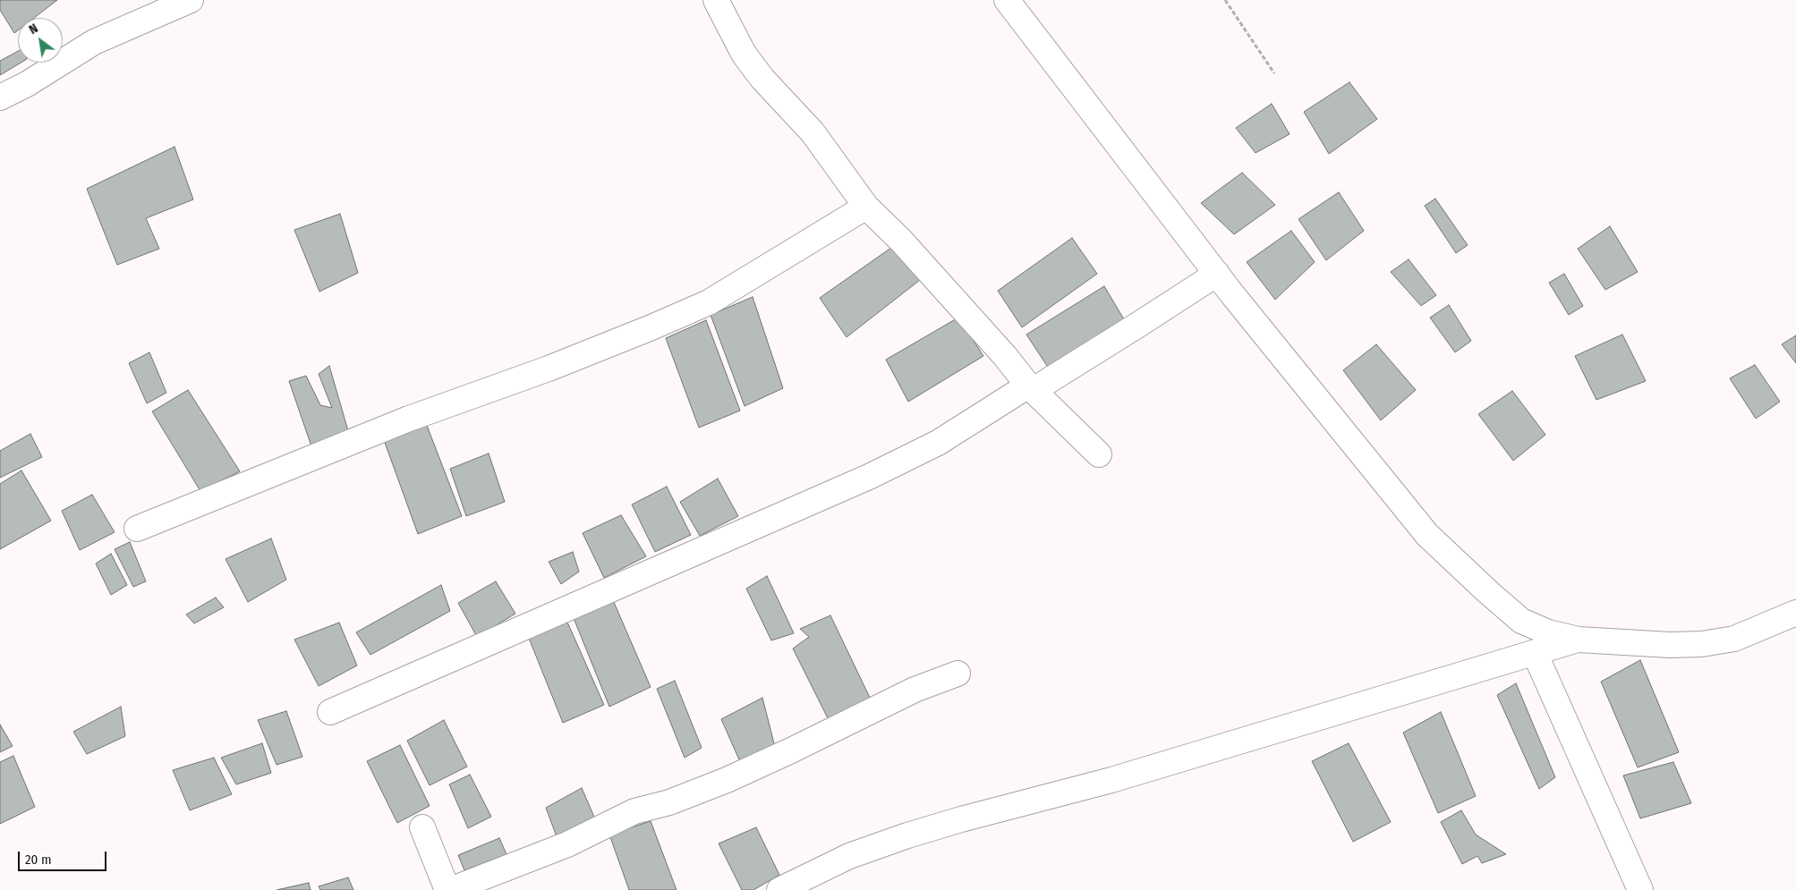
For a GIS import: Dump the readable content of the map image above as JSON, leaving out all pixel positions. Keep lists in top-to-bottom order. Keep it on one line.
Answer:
{"scale_bar":"20 m","north":"top left"}
